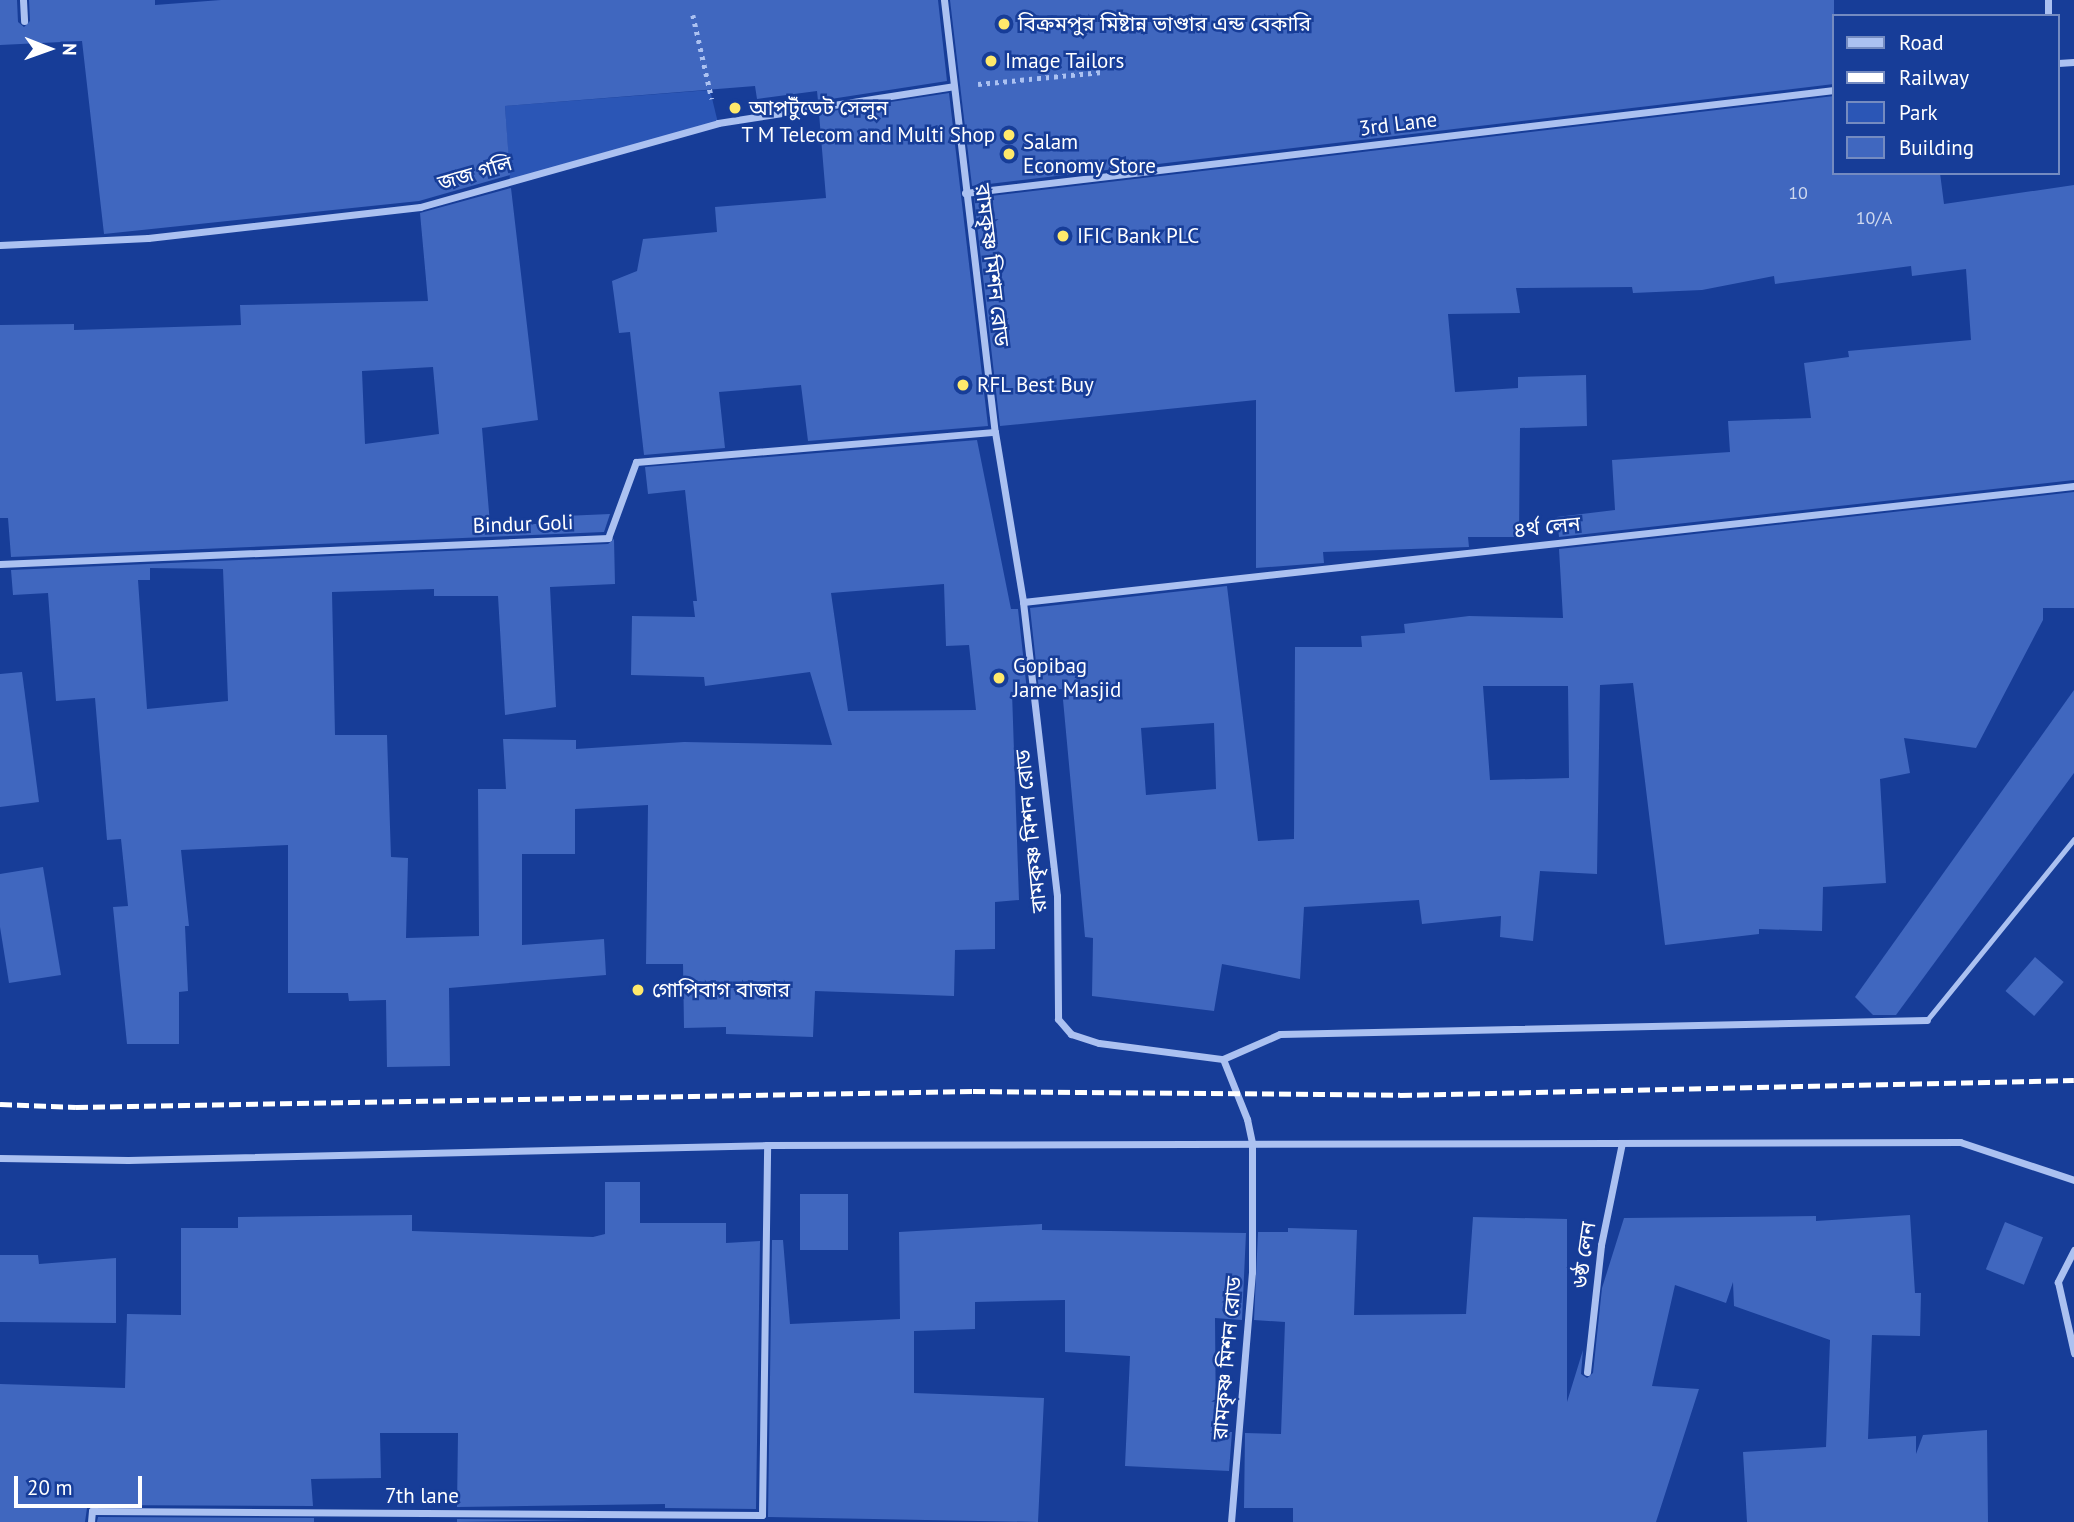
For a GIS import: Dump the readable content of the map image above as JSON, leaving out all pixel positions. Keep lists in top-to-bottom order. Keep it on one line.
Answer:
{"streets":{"street":["3rd Lane","জজ গলি","রামকৃষ্ণ মিশন রোড","Bindur Goli","৪র্থ লেন","৬ষ্ঠ লেন","7th lane"]},"crossings":[["3rd Lane","রামকৃষ্ণ মিশন রোড"],["জজ গলি","রামকৃষ্ণ মিশন রোড"],["রামকৃষ্ণ মিশন রোড","Bindur Goli"],["রামকৃষ্ণ মিশন রোড","৪র্থ লেন"]],"places":["বিক্রমপুর মিষ্টান্ন ভাণ্ডার এন্ড বেকারি","Image Tailors","আপটুঁডেট সেলুন","T M Telecom and Multi Shop","Salam Economy Store","IFIC Bank PLC","RFL Best Buy","Gopibag Jame Masjid","গোপিবাগ বাজার"],"house_numbers":["10","10/A"],"legend":["Road","Railway","Park","Building"],"scale_bar":"20 m","north":"right"}
